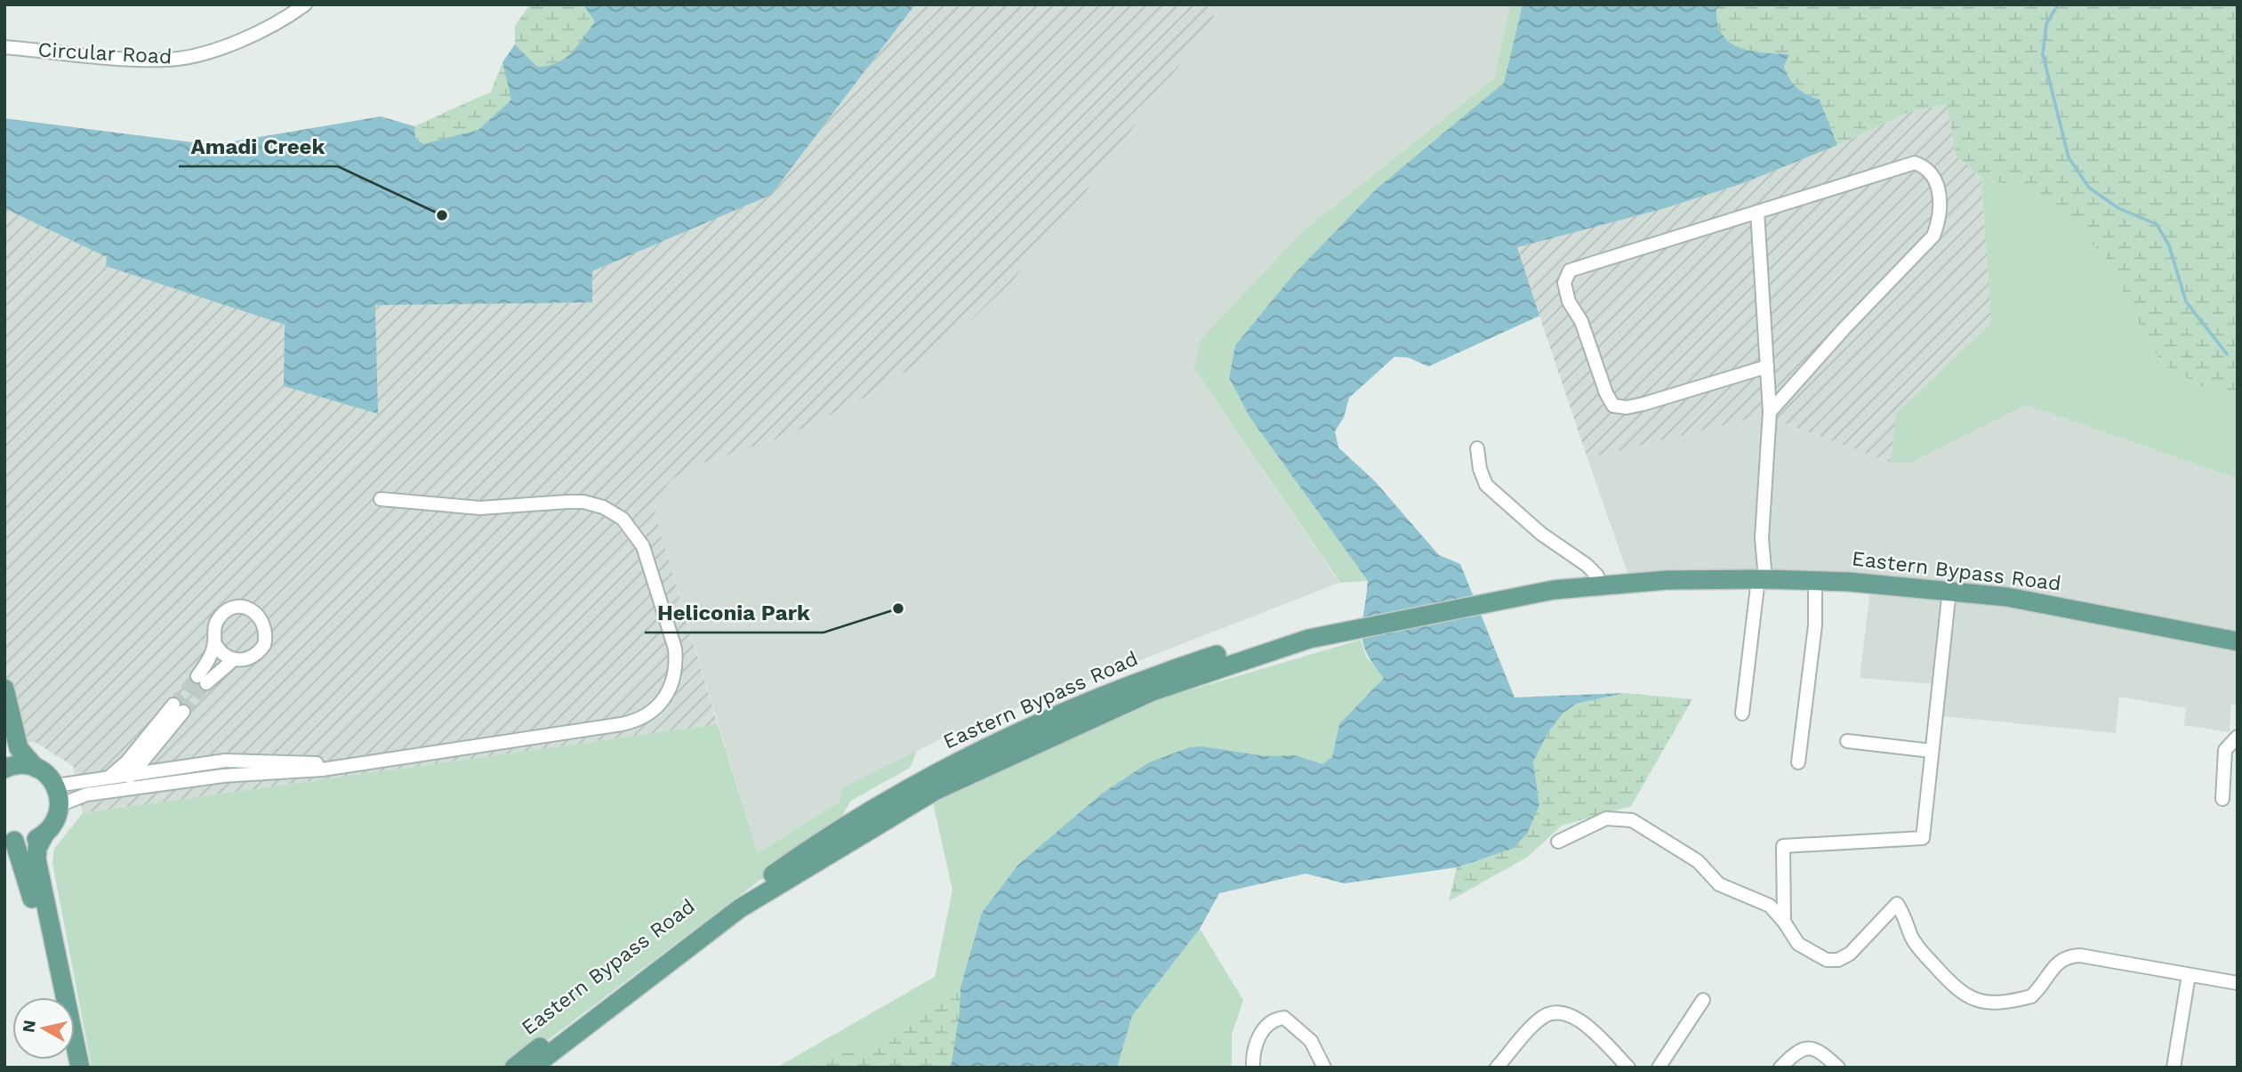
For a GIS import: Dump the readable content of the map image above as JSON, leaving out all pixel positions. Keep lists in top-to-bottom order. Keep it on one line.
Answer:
{"streets":{"main road":["Eastern Bypass Road"],"street":["Circular Road"]},"places":["Amadi Creek","Heliconia Park"],"north":"left"}
